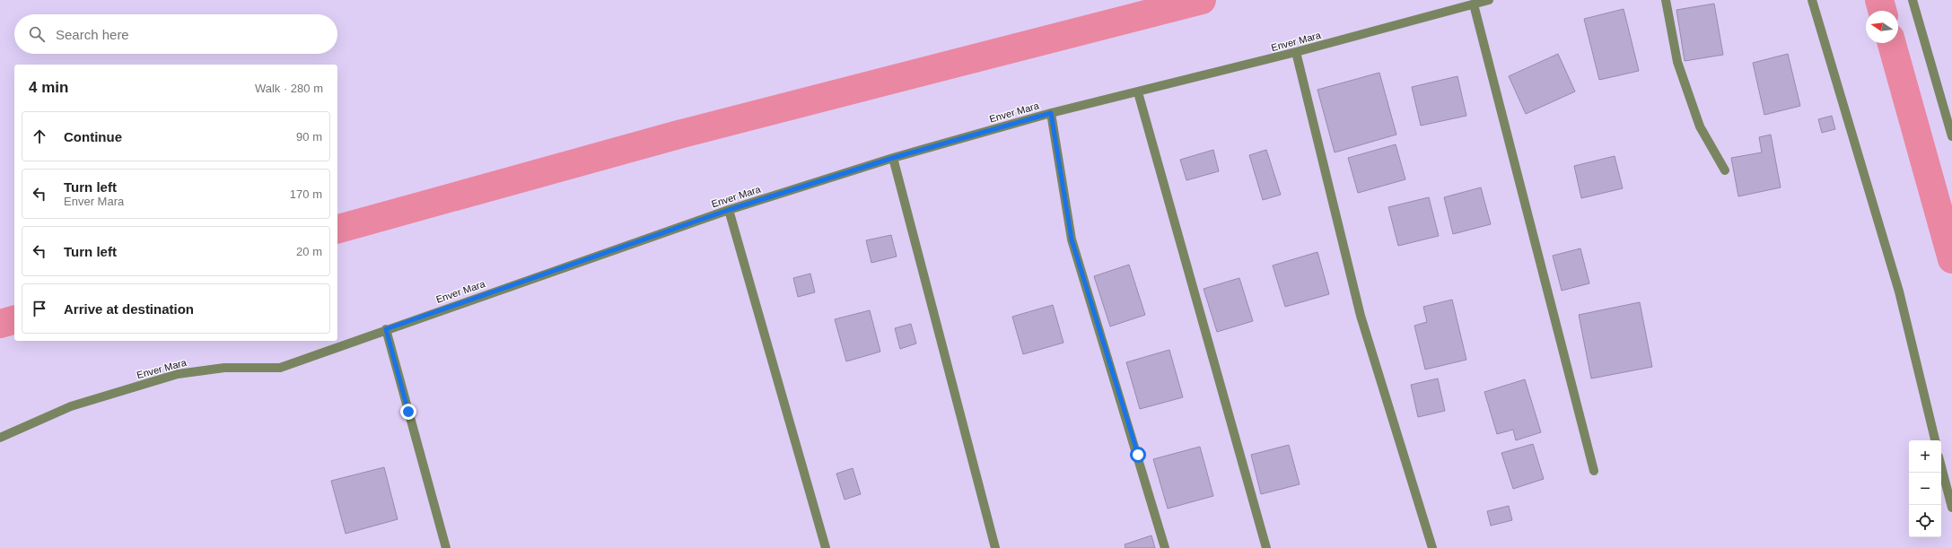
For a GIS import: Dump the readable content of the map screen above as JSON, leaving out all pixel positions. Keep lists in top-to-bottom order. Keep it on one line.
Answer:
{"streets":{"street":["Enver Mara"]},"north":"left","page":{"search":"Search here","heading":["4 min","Walk · 280 m"],"list":[["Continue","90 m"],["Turn left","Enver Mara","170 m"],["Turn left","20 m"],"Arrive at destination"],"map_buttons":["+","−"]}}
